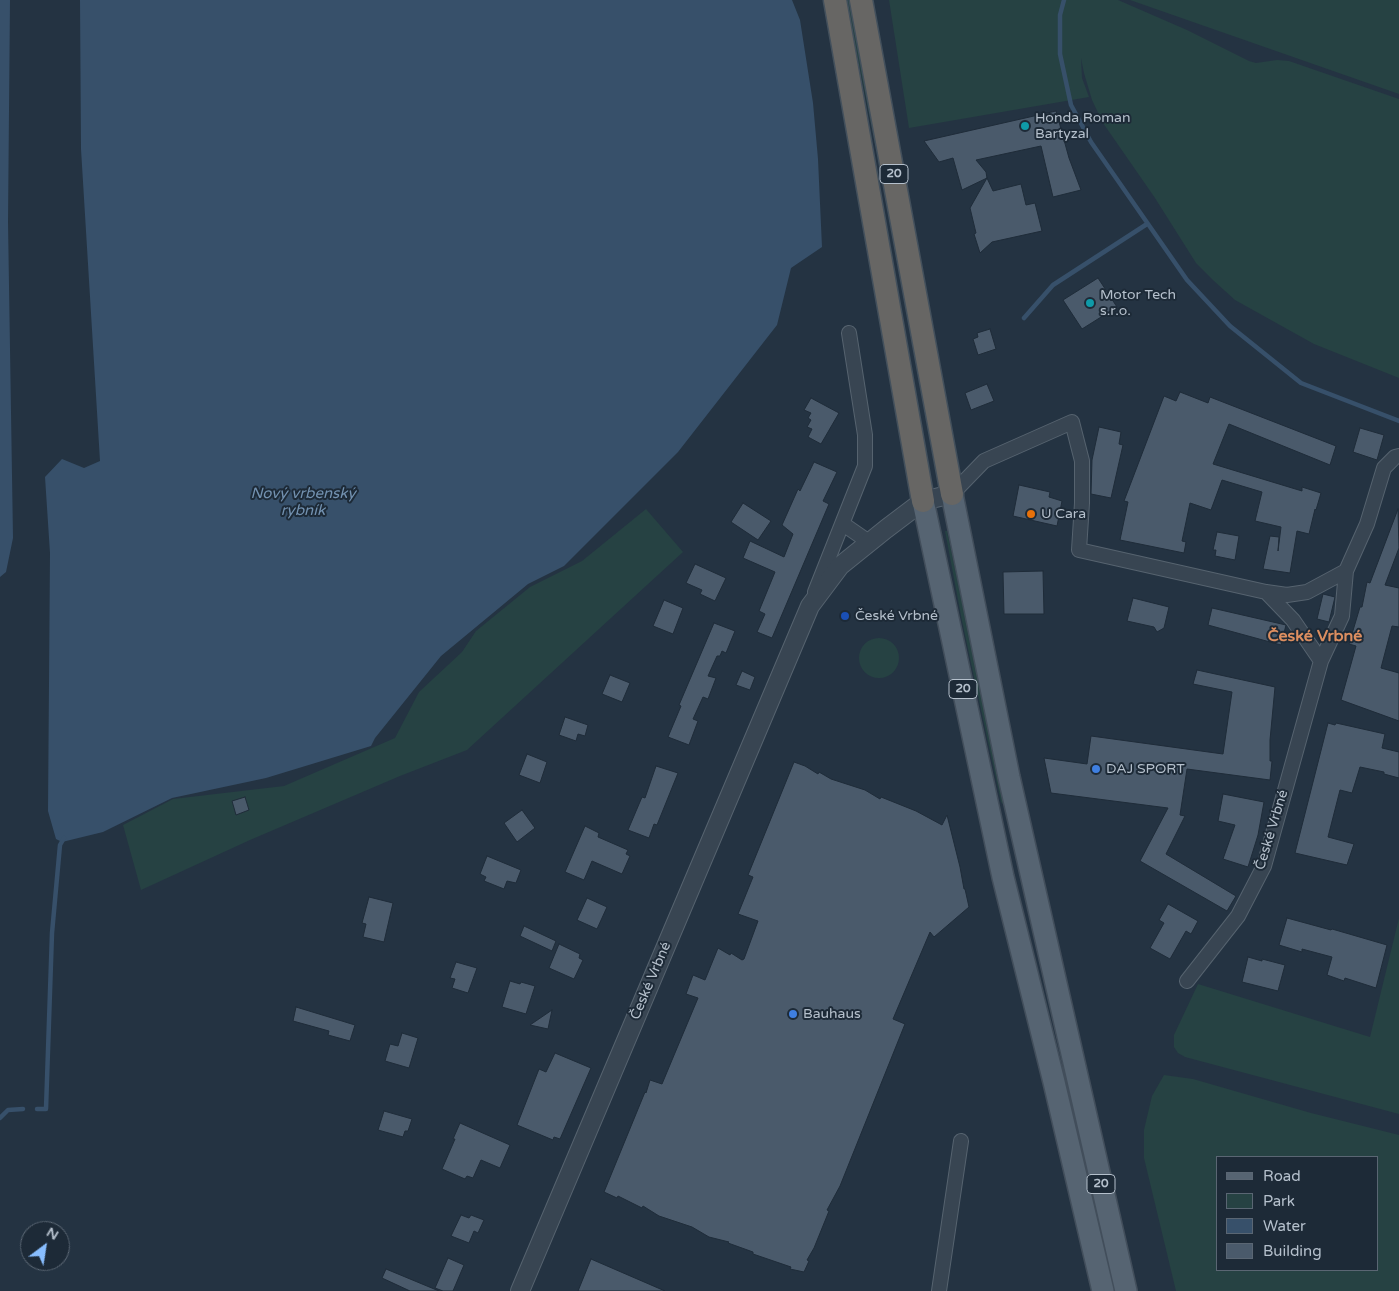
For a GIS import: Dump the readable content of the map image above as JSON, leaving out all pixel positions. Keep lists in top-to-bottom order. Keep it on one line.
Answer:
{"streets":{"highway":["20"],"street":["České Vrbné"]},"crossings":[["20","České Vrbné"]],"districts":["České Vrbné"],"water":["Nový vrbenský rybník"],"places":["Honda Roman Bartyzal","Motor Tech s.r.o.","U Cara","České Vrbné","DAJ SPORT","Bauhaus"],"legend":["Road","Park","Water","Building"],"north":"top right"}
